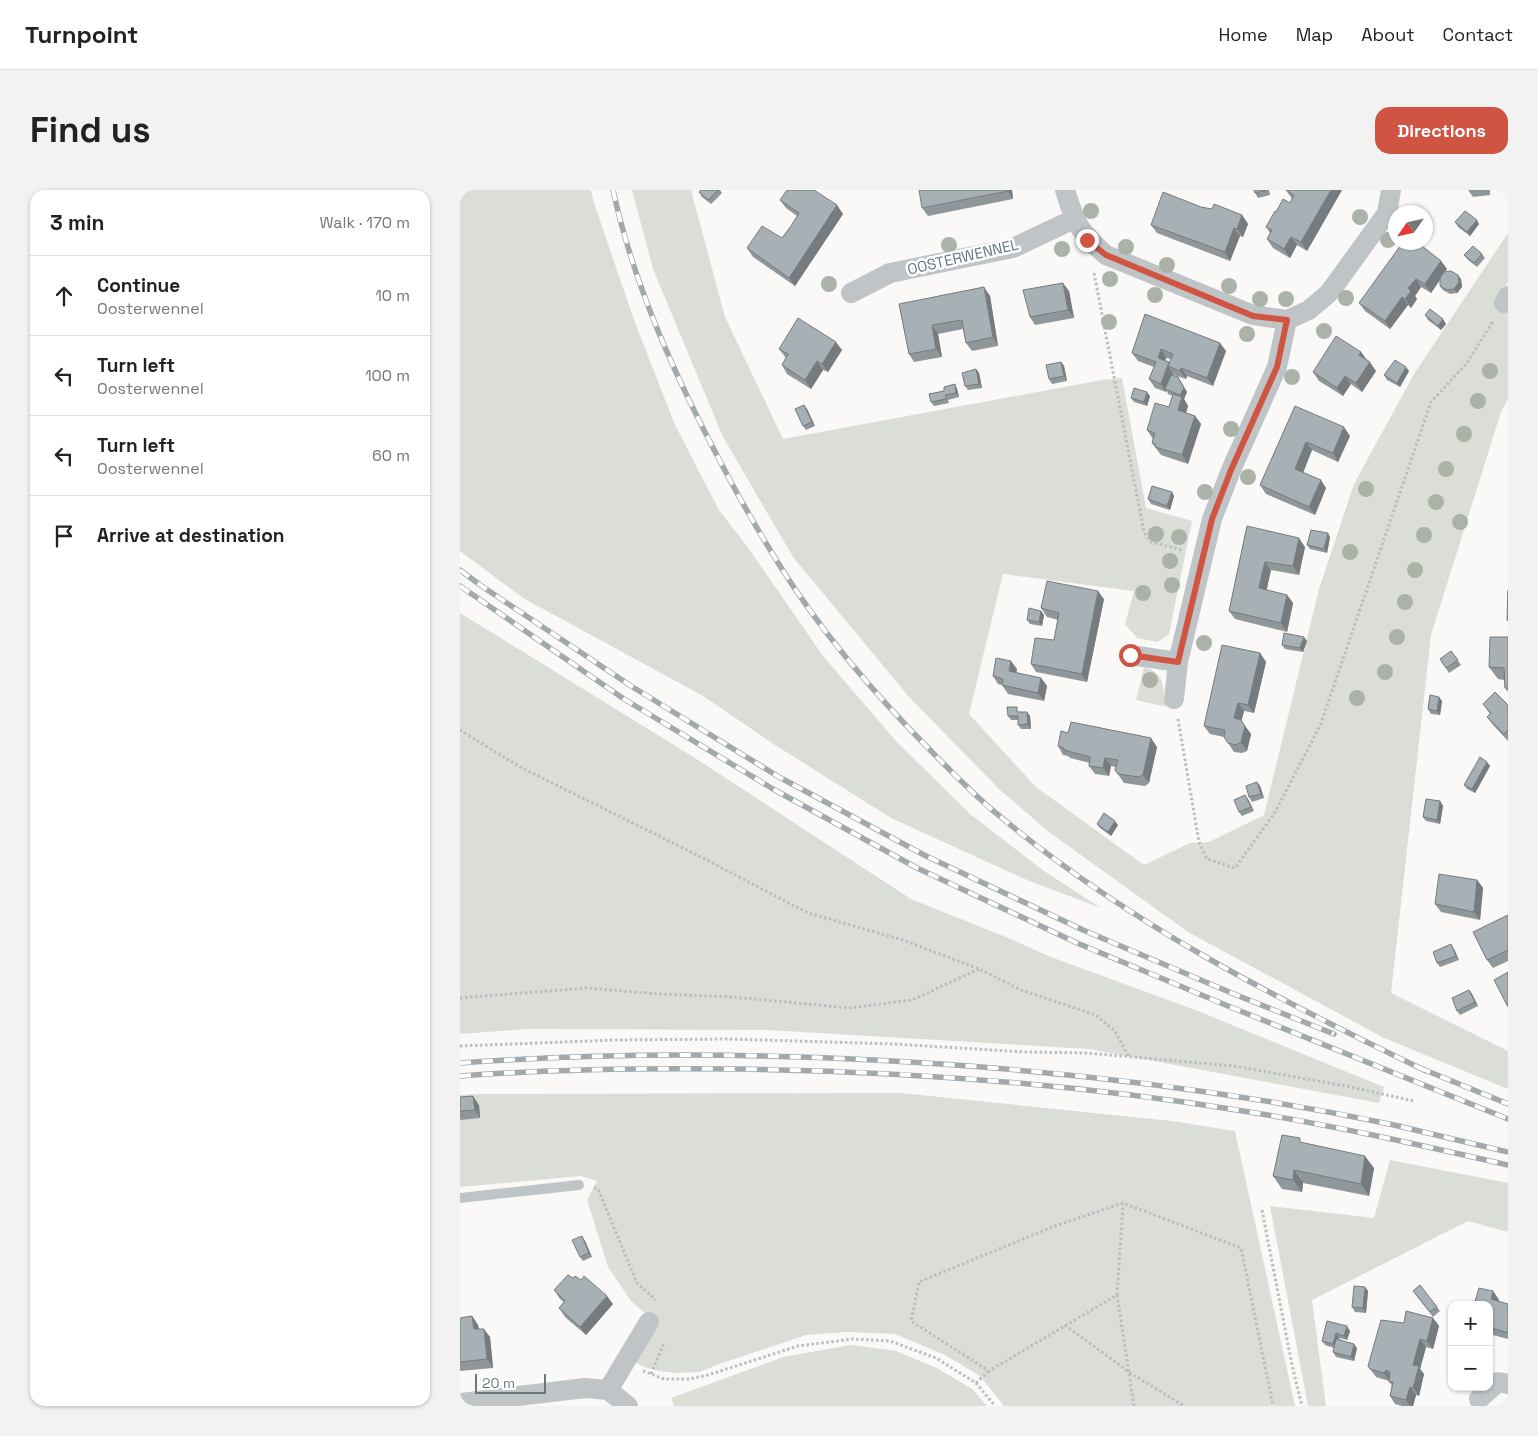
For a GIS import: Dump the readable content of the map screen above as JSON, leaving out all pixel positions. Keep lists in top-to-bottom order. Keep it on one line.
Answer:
{"streets":{"street":["OOSTERWENNEL"]},"scale_bar":"20 m","north":"bottom left","page":{"header":"Turnpoint","nav":["Home","Map","About","Contact"],"buttons":"Directions","title":"Find us","heading":["3 min","Walk · 170 m"],"list":[["Continue","Oosterwennel","10 m"],["Turn left","Oosterwennel","100 m"],["Turn left","Oosterwennel","60 m"],"Arrive at destination"],"map_buttons":["+","−"],"scale":"20 m"}}
